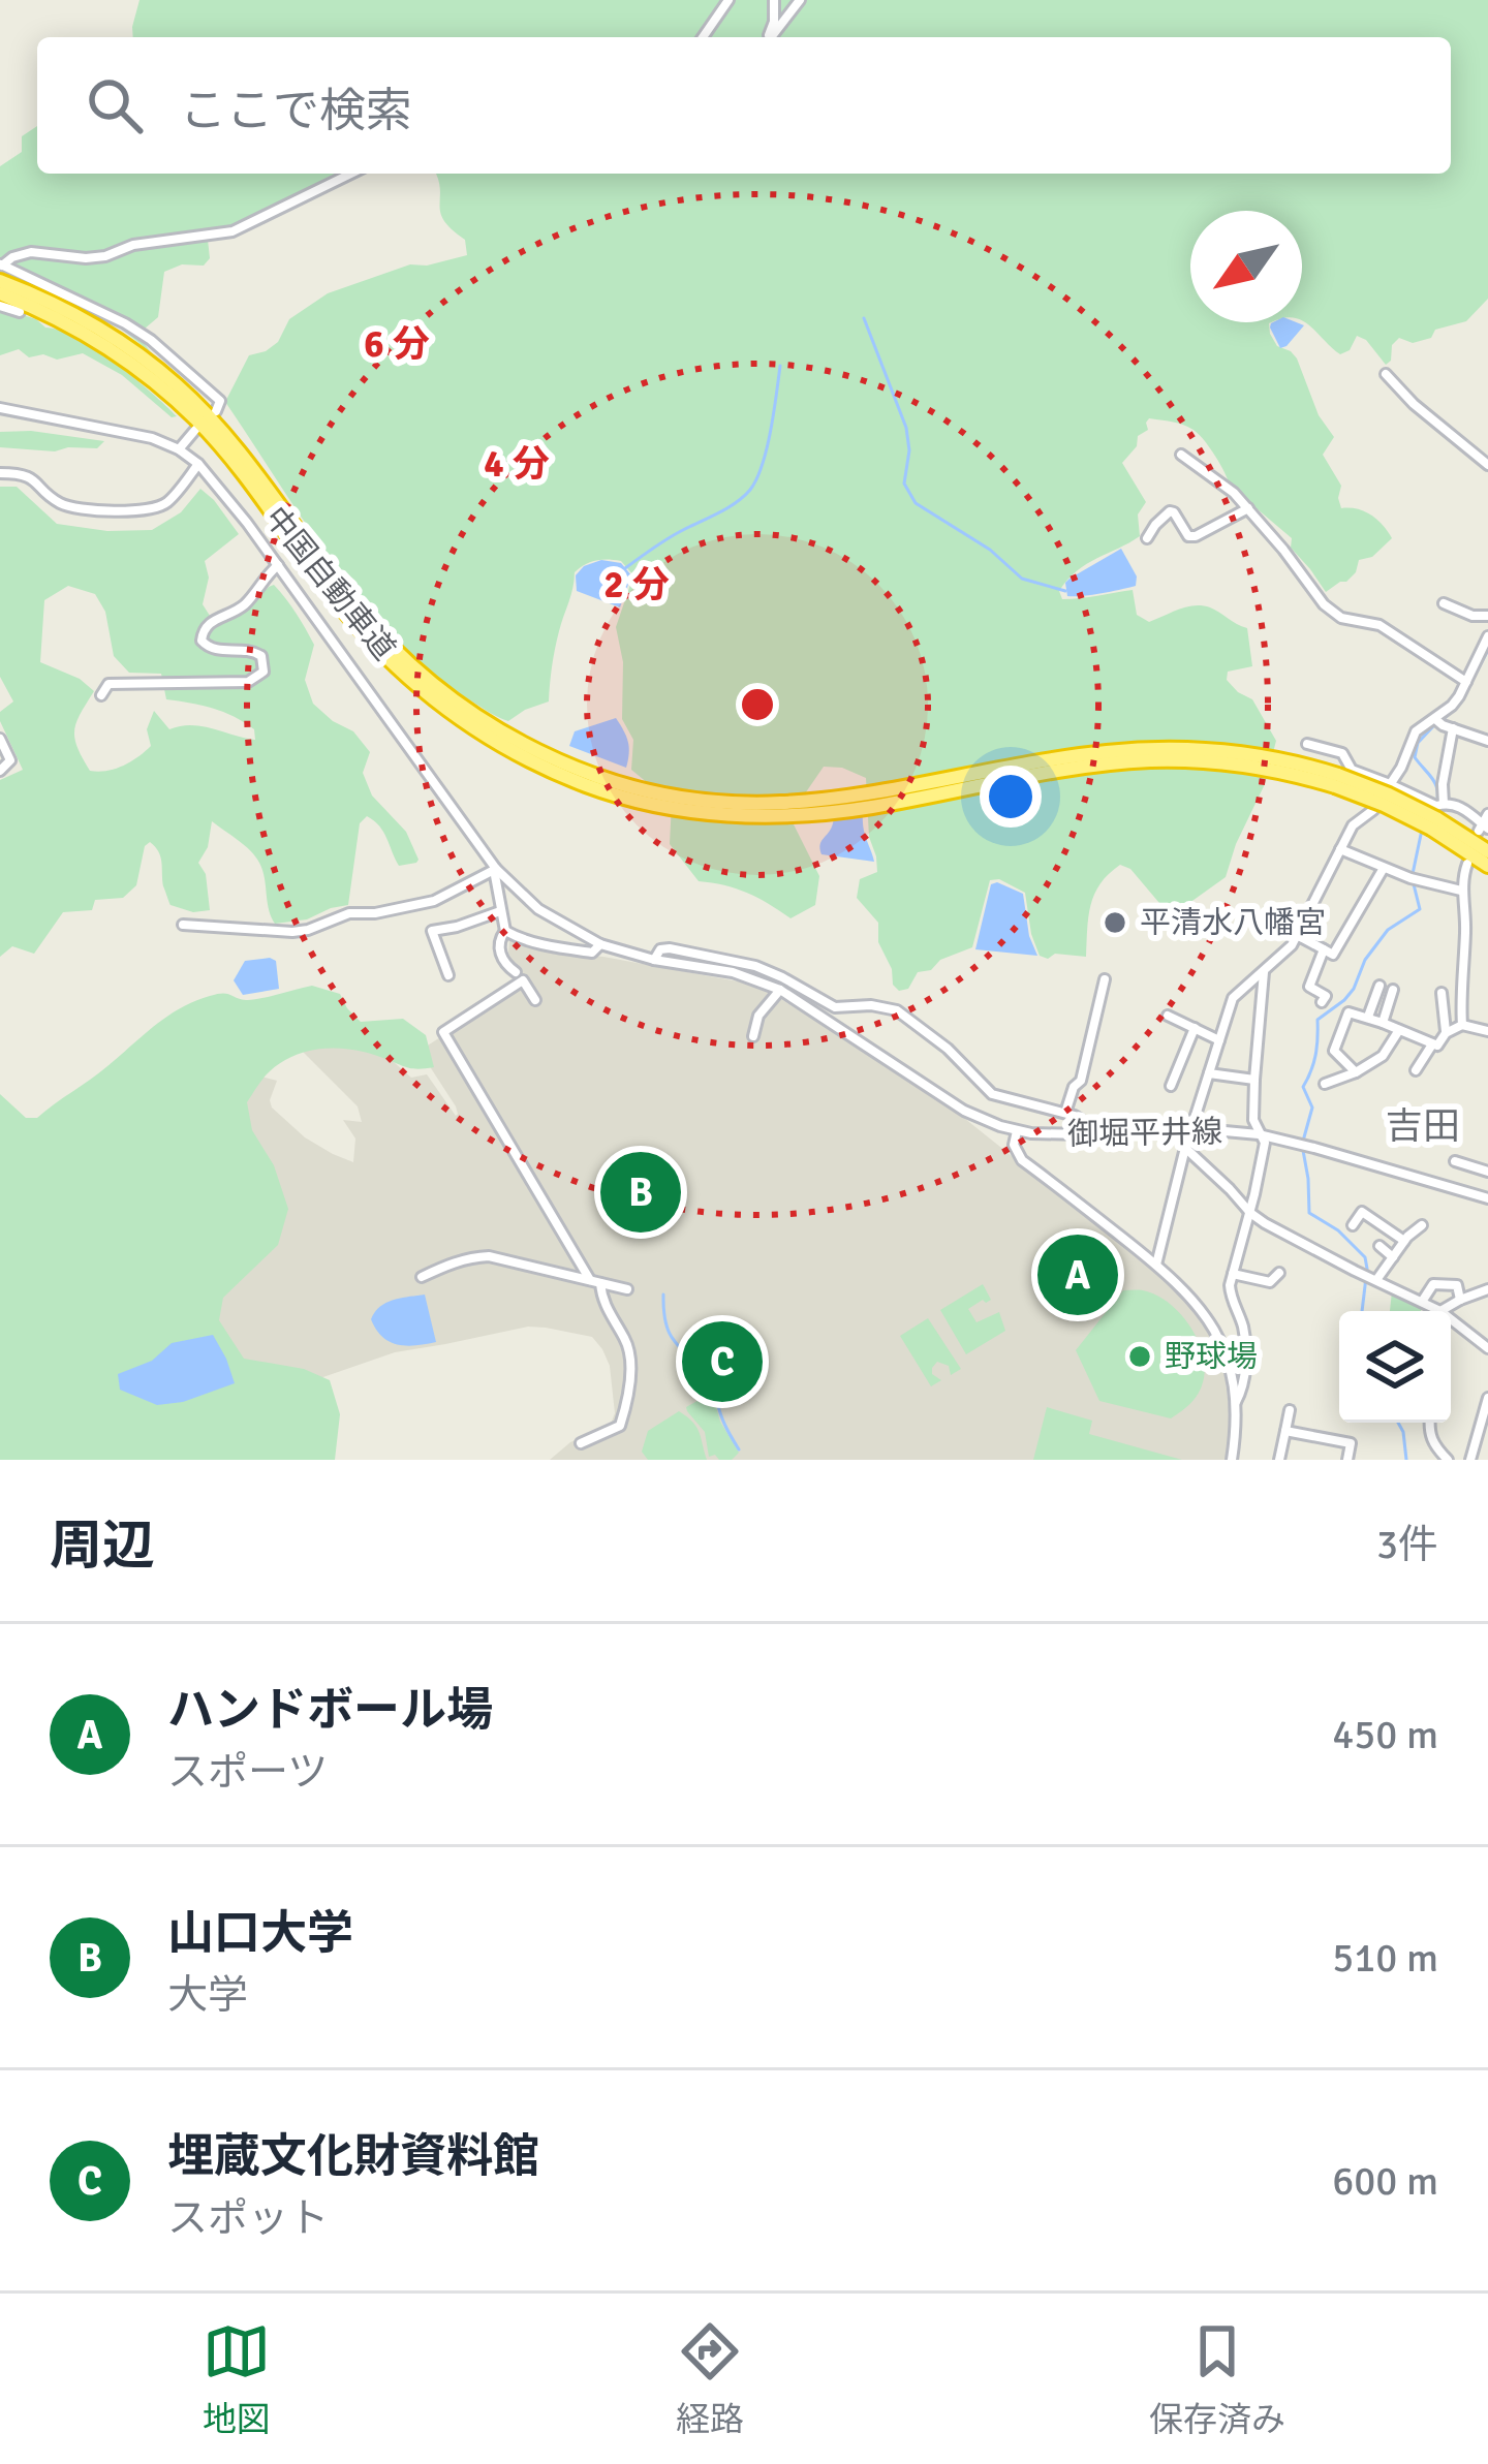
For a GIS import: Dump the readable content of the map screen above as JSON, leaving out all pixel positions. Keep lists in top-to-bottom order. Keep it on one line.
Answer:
{"streets":{"highway":["中国自動車道"],"street":["御堀平井線"]},"districts":["吉田"],"places":["平清水八幡宮","野球場"],"north":"bottom left","page":{"search":"ここで検索","pins":["B","A","C"],"heading":["周辺","3件"],"list":[{"mark":"A","name":"ハンドボール場","note":"スポーツ","value":"450 m"},{"mark":"B","name":"山口大学","note":"大学","value":"510 m"},{"mark":"C","name":"埋蔵文化財資料館","note":"スポット","value":"600 m"}],"nav":["地図","経路","保存済み"]},"rings":["6 分","4 分","2 分"]}
